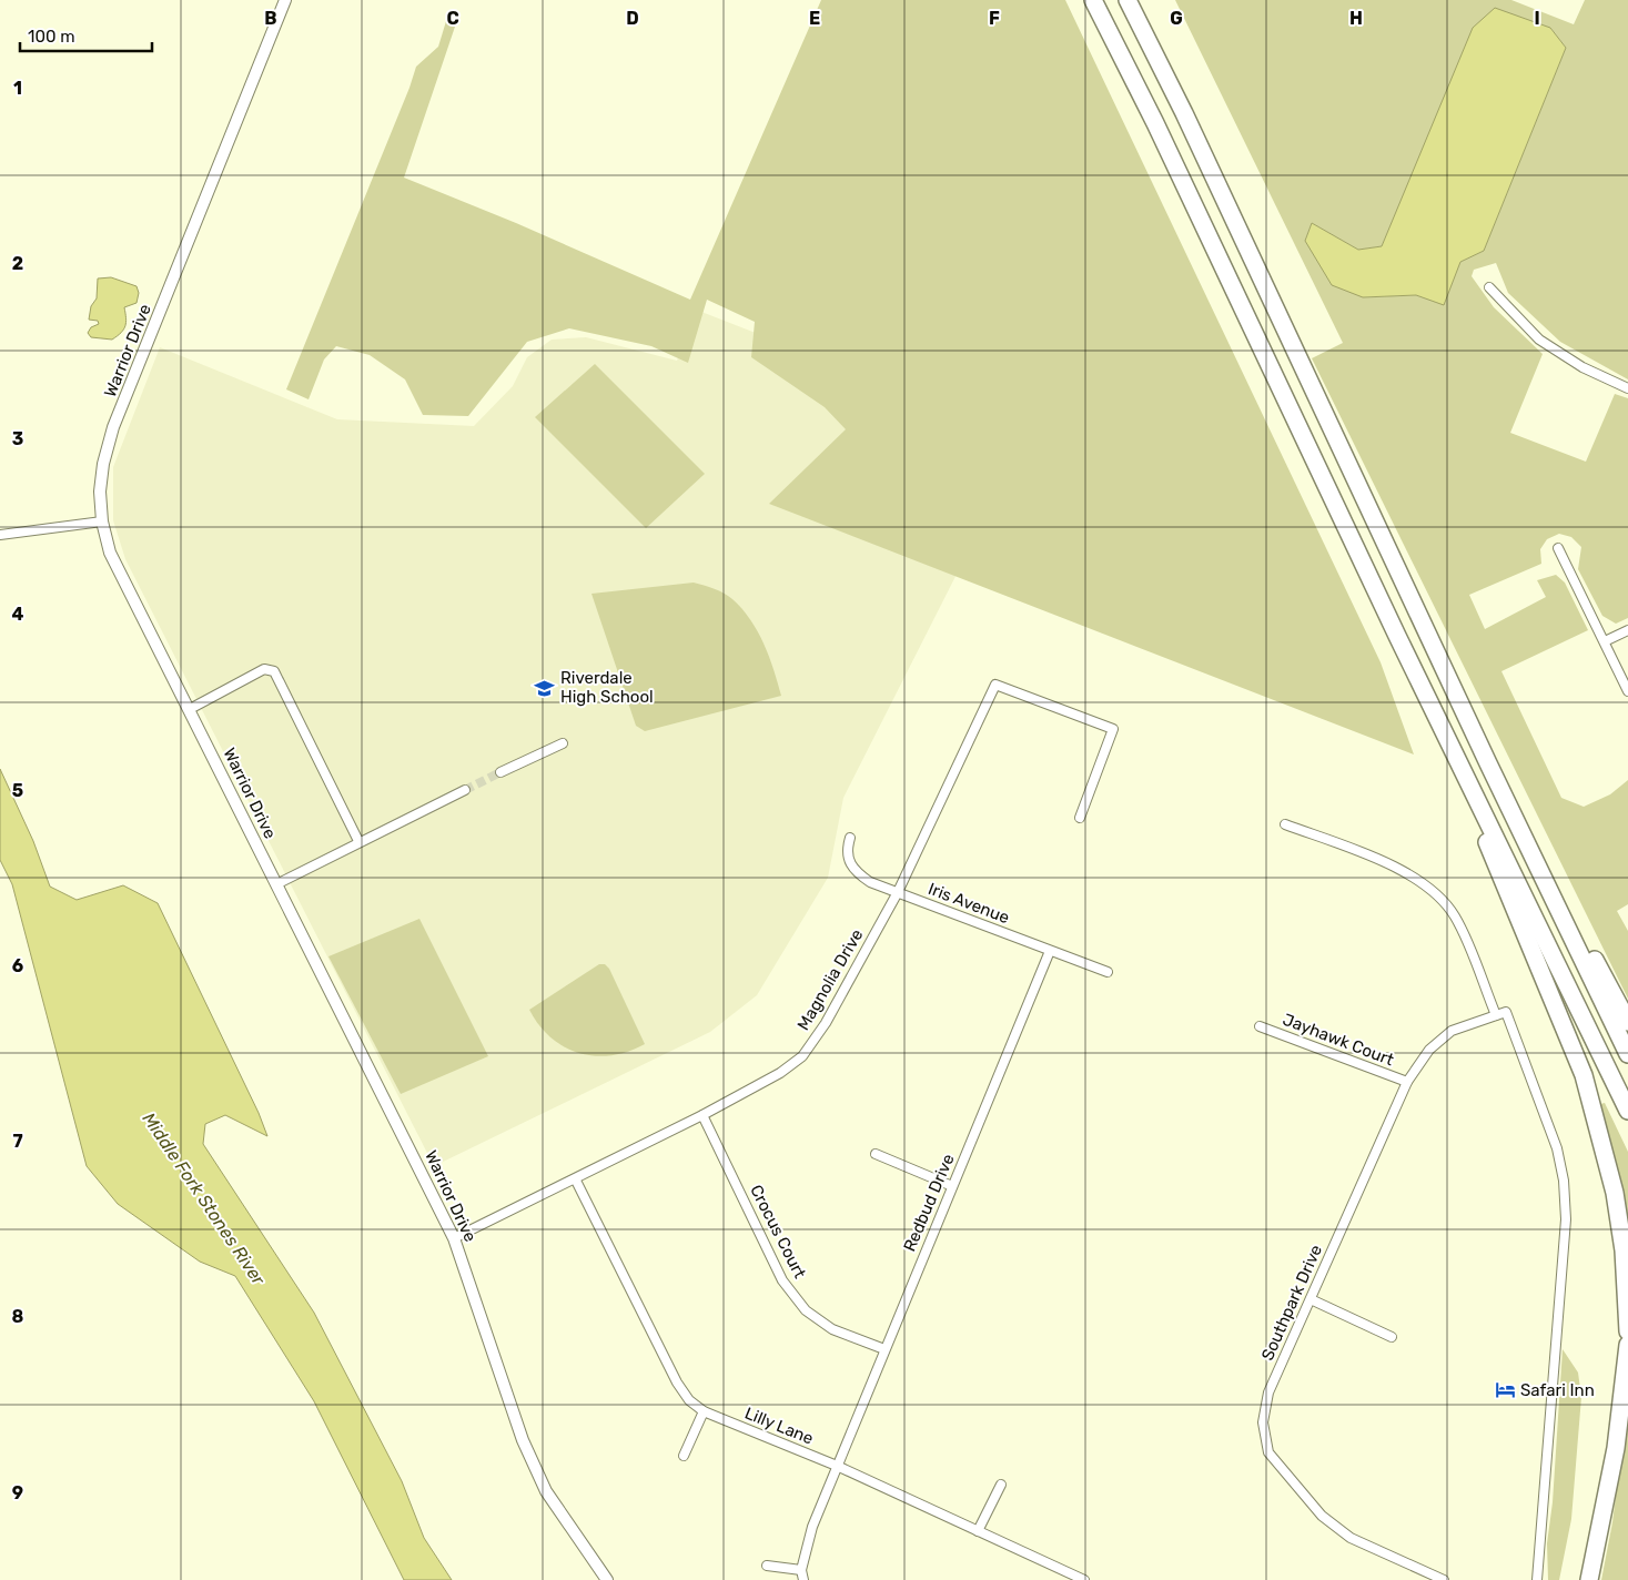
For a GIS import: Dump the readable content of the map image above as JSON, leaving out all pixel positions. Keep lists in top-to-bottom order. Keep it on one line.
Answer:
{"streets":{"street":["Warrior Drive","Iris Avenue","Magnolia Drive","Jayhawk Court","Redbud Drive","Crocus Court","Southpark Drive","Lilly Lane"]},"crossings":[["Warrior Drive","Magnolia Drive"],["Iris Avenue","Magnolia Drive"],["Iris Avenue","Redbud Drive"],["Magnolia Drive","Crocus Court"],["Magnolia Drive","Lilly Lane"],["Jayhawk Court","Southpark Drive"],["Redbud Drive","Crocus Court"],["Redbud Drive","Lilly Lane"]],"water":["Middle Fork Stones River"],"places":{"school or university":["Riverdale High School"],"hotel":["Safari Inn"]},"scale_bar":"100 m","grid":{"columns":["B","C","D","E","F","G","H","I"],"rows":["1","2","3","4","5","6","7","8","9"]}}
